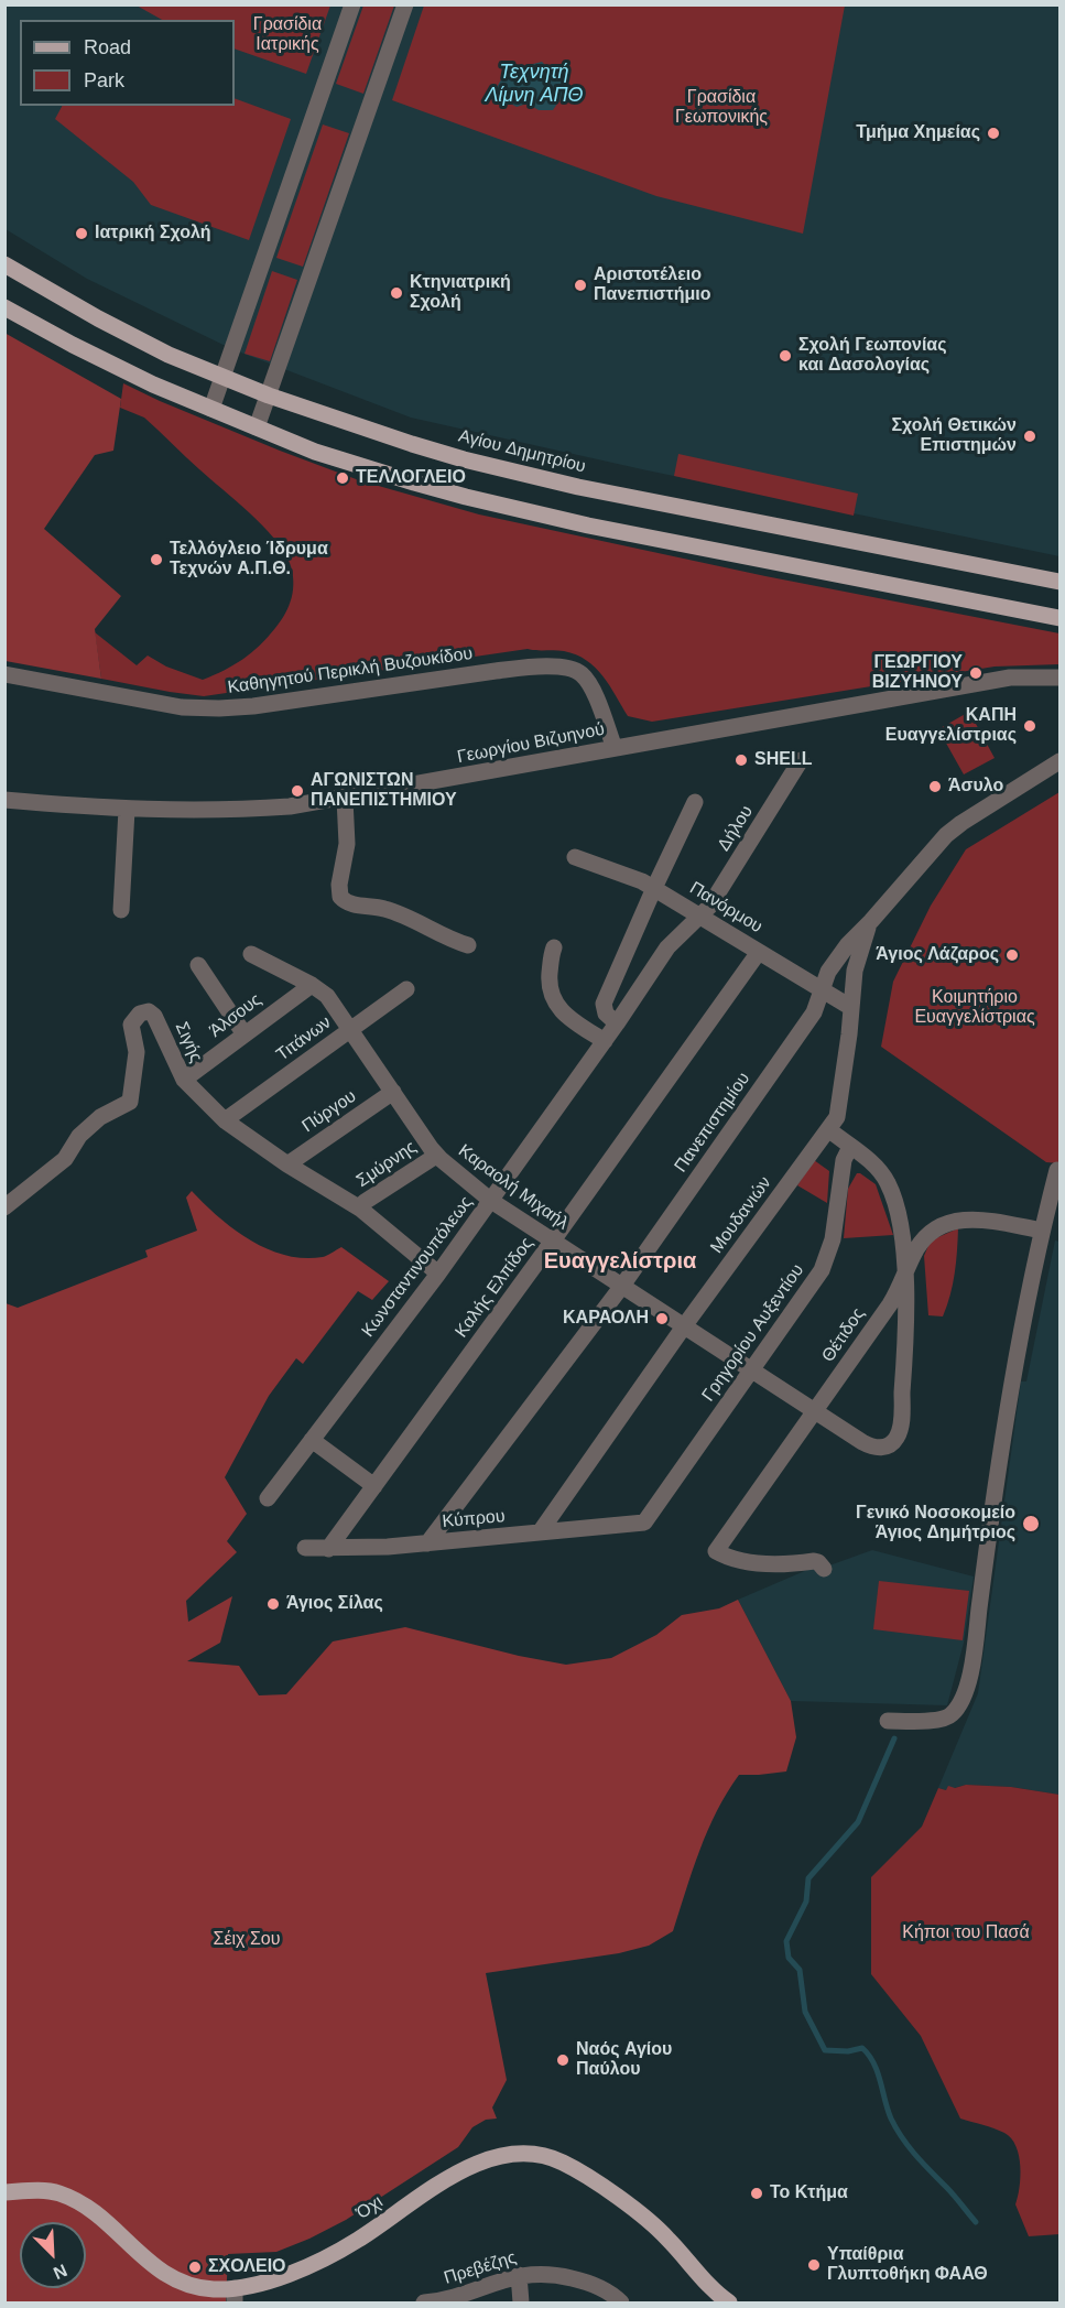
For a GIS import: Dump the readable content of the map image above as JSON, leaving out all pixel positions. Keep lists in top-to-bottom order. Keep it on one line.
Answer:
{"streets":{"main road":["Αγίου Δημητρίου","Όχι"],"street":["Καθηγητού Περικλή Βυζουκίδου","Γεωργίου Βιζυηνού","Δήλου","Πανόρμου","Άλσους","Τιτάνων","Σιγής","Πύργου","Πανεπιστημίου","Σμύρνης","Καραολή Μιχαήλ","Μουδανιών","Κωνσταντινουπόλεως","Καλής Ελπίδος","Γρηγορίου Αυξεντίου","Θέτιδος","Κύπρου","Πρεβέζης"]},"crossings":[["Καθηγητού Περικλή Βυζουκίδου","Γεωργίου Βιζυηνού"],["Δήλου","Πανόρμου"],["Δήλου","Κωνσταντινουπόλεως"],["Πανόρμου","Πανεπιστημίου"],["Πανόρμου","Μουδανιών"],["Πανόρμου","Κωνσταντινουπόλεως"],["Πανόρμου","Καλής Ελπίδος"],["Άλσους","Σιγής"],["Άλσους","Καραολή Μιχαήλ"],["Τιτάνων","Σιγής"],["Τιτάνων","Καραολή Μιχαήλ"],["Σιγής","Πύργου"],["Σιγής","Σμύρνης"],["Σιγής","Κωνσταντινουπόλεως"],["Πύργου","Καραολή Μιχαήλ"],["Πανεπιστημίου","Καραολή Μιχαήλ"],["Πανεπιστημίου","Μουδανιών"],["Πανεπιστημίου","Κύπρου"],["Σμύρνης","Καραολή Μιχαήλ"],["Καραολή Μιχαήλ","Μουδανιών"],["Καραολή Μιχαήλ","Κωνσταντινουπόλεως"],["Καραολή Μιχαήλ","Καλής Ελπίδος"],["Καραολή Μιχαήλ","Γρηγορίου Αυξεντίου"],["Καραολή Μιχαήλ","Θέτιδος"],["Μουδανιών","Κύπρου"],["Καλής Ελπίδος","Κύπρου"],["Γρηγορίου Αυξεντίου","Κύπρου"]],"districts":["Ευαγγελίστρια"],"water":["Τεχνητή Λίμνη ΑΠΘ"],"parks":["Γρασίδια Ιατρικής","Γρασίδια Γεωπονικής","Κοιμητήριο Ευαγγελίστριας","Κήποι του Πασά","Σέιχ Σου"],"places":["Τμήμα Χημείας","Ιατρική Σχολή","Αριστοτέλειο Πανεπιστήμιο","Κτηνιατρική Σχολή","Σχολή Γεωπονίας και Δασολογίας","Σχολή Θετικών Επιστημών","ΤΕΛΛΟΓΛΕΙΟ","Τελλόγλειο Ίδρυμα Τεχνών Α.Π.Θ.","ΓΕΩΡΓΙΟΥ ΒΙΖΥΗΝΟΥ","ΚΑΠΗ Ευαγγελίστριας","SHELL","Άσυλο","ΑΓΩΝΙΣΤΩΝ ΠΑΝΕΠΙΣΤΗΜΙΟΥ","Άγιος Λάζαρος","ΚΑΡΑΟΛΗ","Γενικό Νοσοκομείο Άγιος Δημήτριος","Άγιος Σίλας","Ναός Αγίου Παύλου","Το Κτήμα","Υπαίθρια Γλυπτοθήκη ΦΑΑΘ","ΣΧΟΛΕΙΟ"],"legend":["Road","Park"],"north":"bottom right"}
